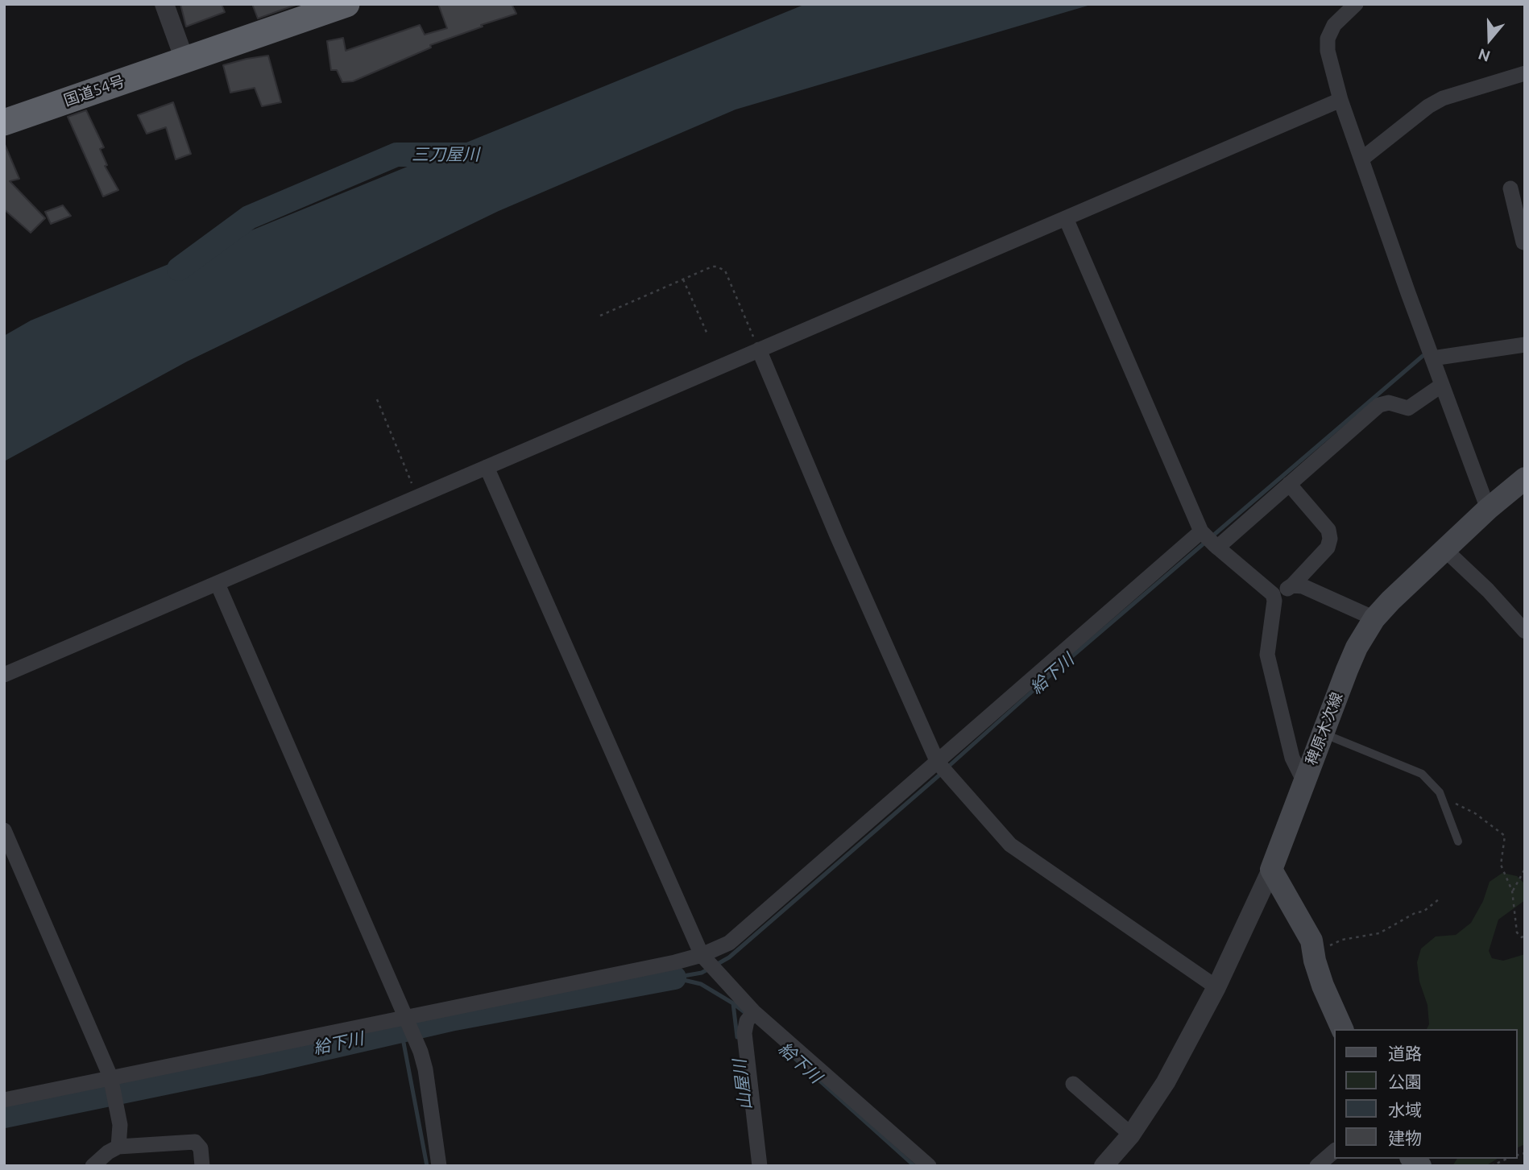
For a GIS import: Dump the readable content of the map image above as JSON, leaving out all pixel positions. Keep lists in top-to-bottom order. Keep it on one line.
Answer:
{"streets":{"highway":["国道54号"],"main road":["稗原木次線"]},"water":["三刀屋川","給下川","山屋川"],"legend":["道路","公園","水域","建物"],"north":"bottom"}
